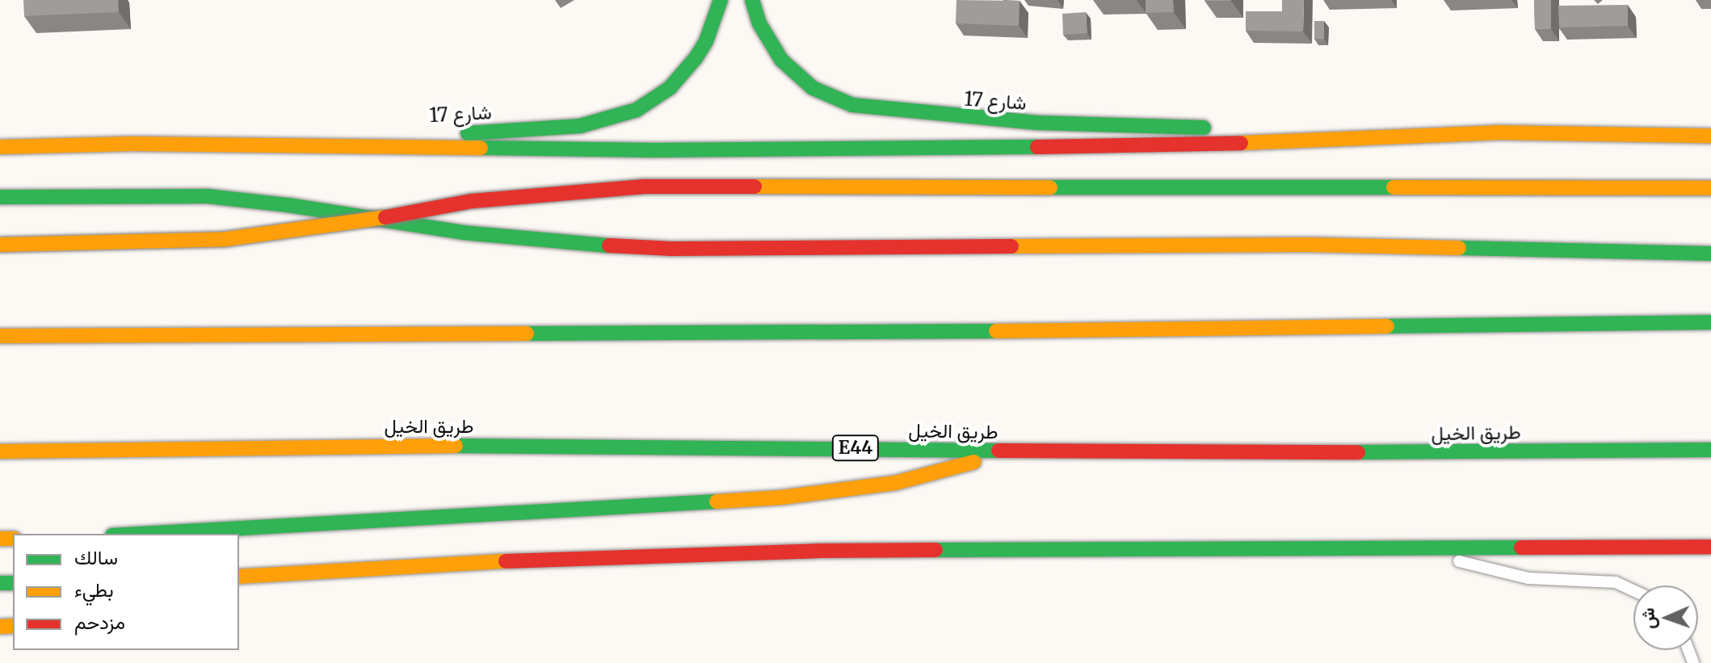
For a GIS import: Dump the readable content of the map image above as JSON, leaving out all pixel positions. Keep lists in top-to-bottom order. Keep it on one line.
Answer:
{"streets":{"main road":["17 شارع","طريق الخيل","E44"]},"legend":["سالك","بطيء","مزدحم"],"north":"left"}
